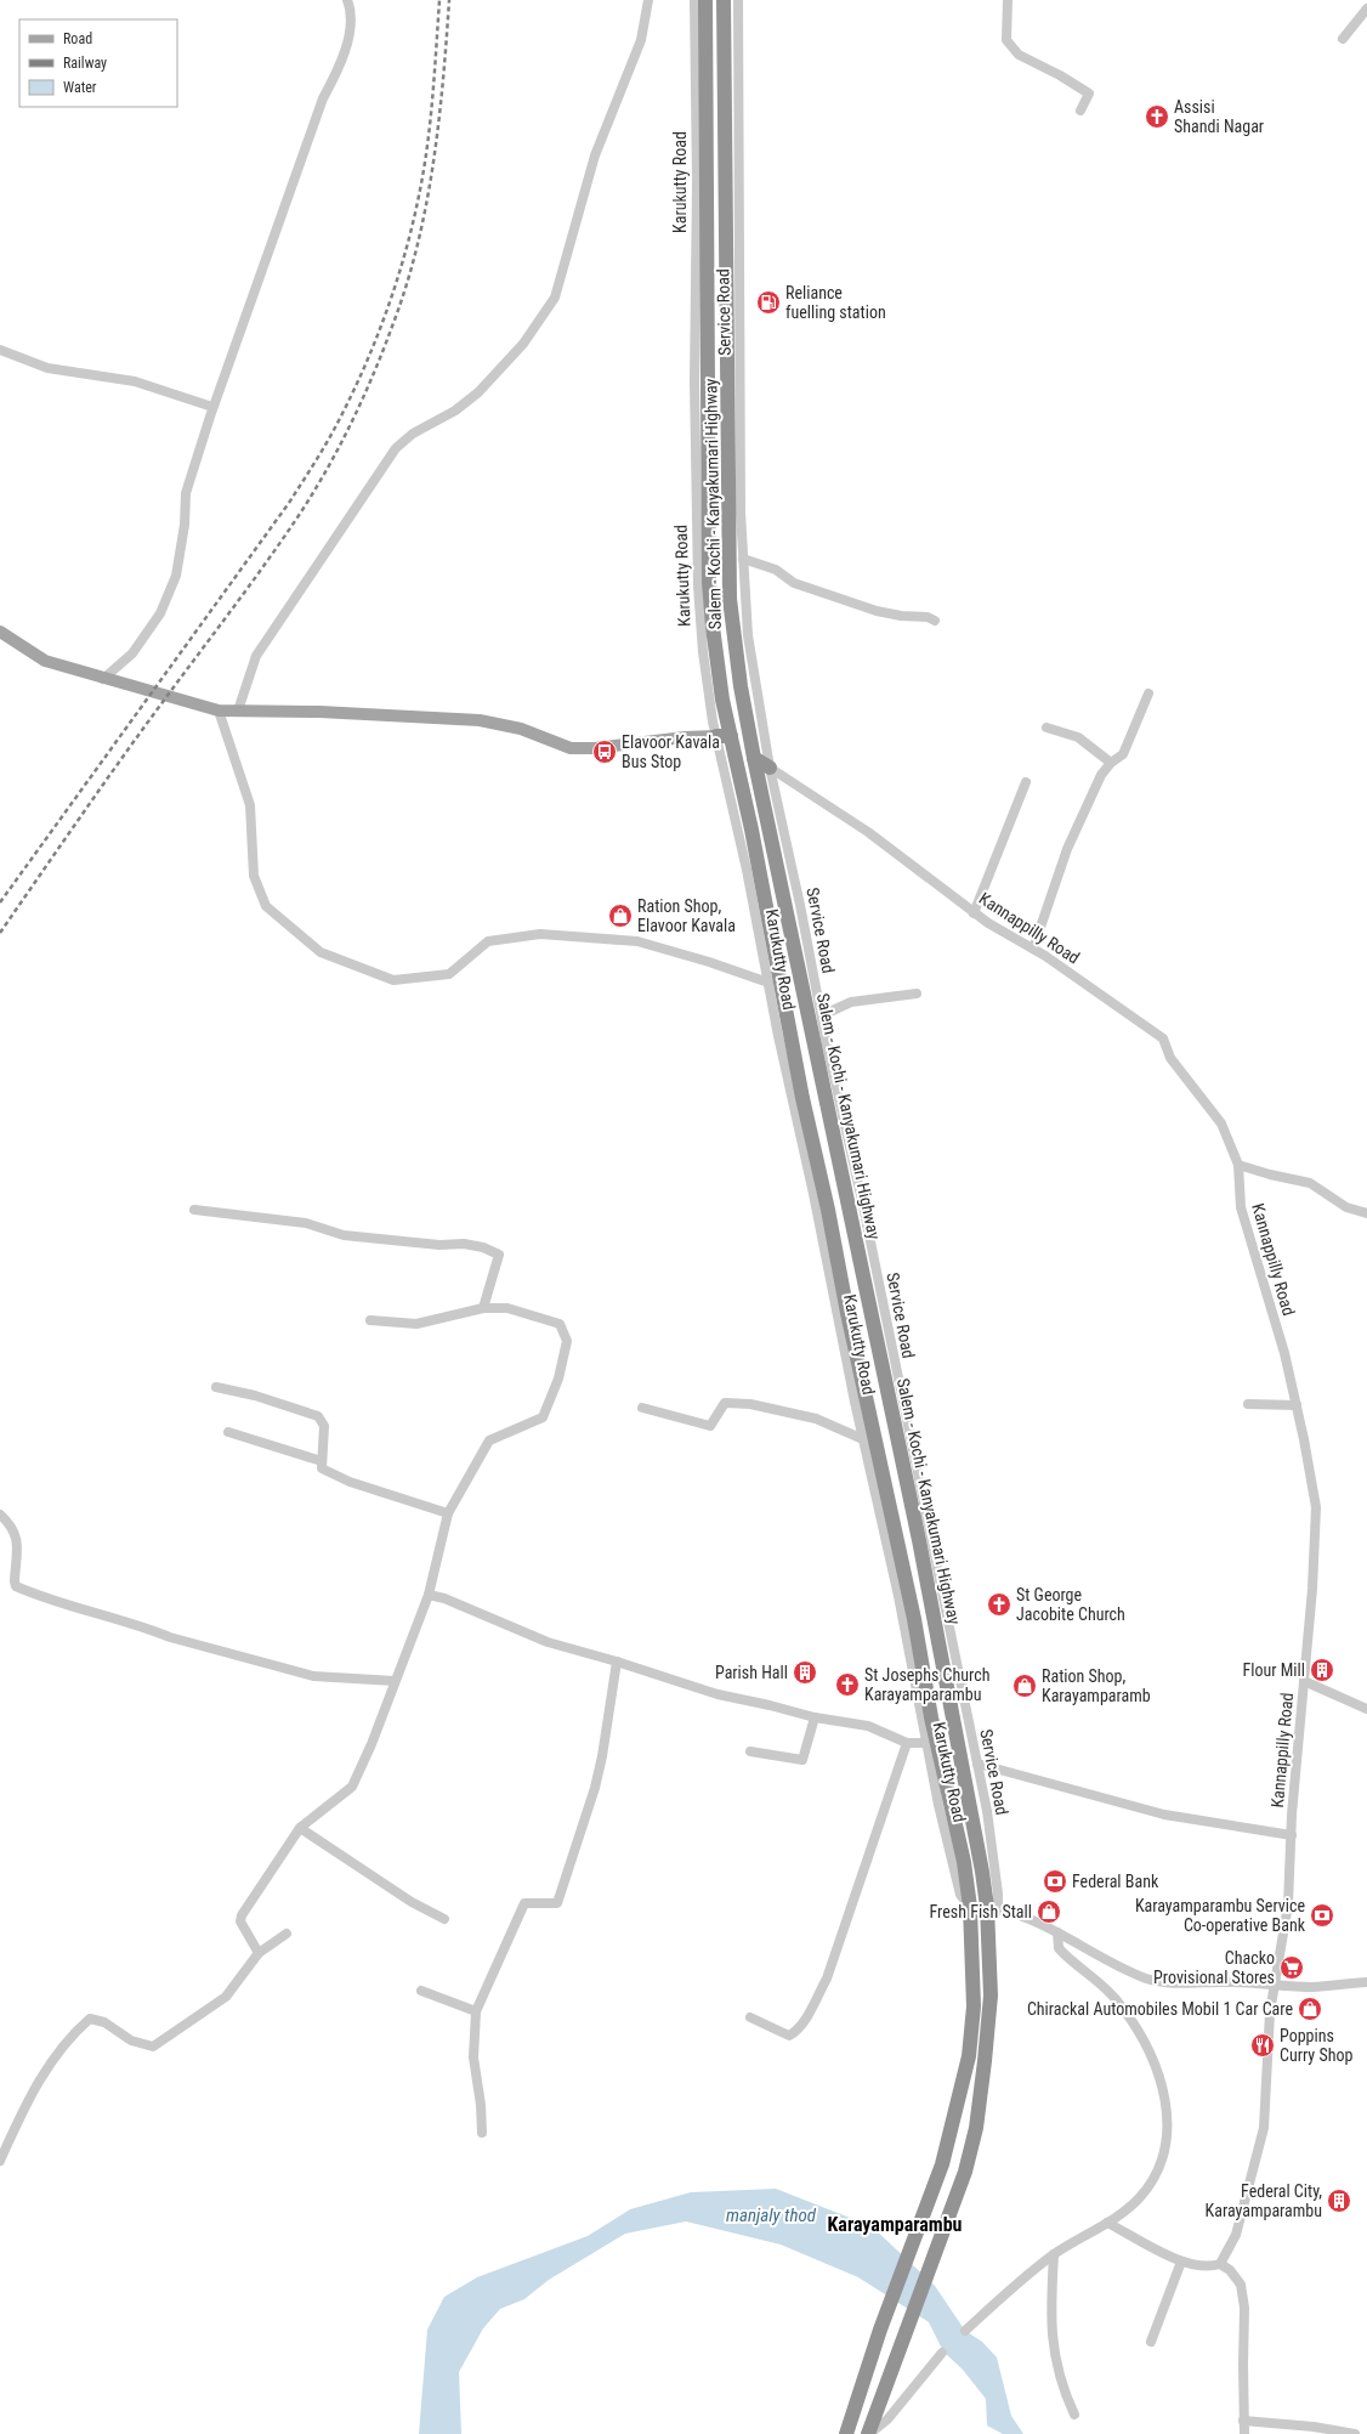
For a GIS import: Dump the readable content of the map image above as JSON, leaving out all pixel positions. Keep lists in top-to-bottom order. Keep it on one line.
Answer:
{"streets":{"highway":["Salem - Kochi - Kanyakumari Highway"],"street":["Karukutty Road","Service Road","Kannappilly Road"]},"crossings":[["Karukutty Road","Salem - Kochi - Kanyakumari Highway"],["Service Road","Salem - Kochi - Kanyakumari Highway"],["Service Road","Kannappilly Road"]],"districts":["Karayamparambu"],"water":["manjaly thod"],"places":{"church":["Assisi Shandi Nagar","St George Jacobite Church","St Josephs Church Karayamparambu"],"fuel station":["Reliance fuelling station"],"bus stop":["Elavoor Kavala Bus Stop"],"shop":["Ration Shop, Elavoor Kavala","Ration Shop, Karayamparamb","Fresh Fish Stall","Chirackal Automobiles Mobil 1 Car Care"],"building":["Flour Mill","Parish Hall","Federal City, Karayamparambu"],"bank":["Federal Bank","Karayamparambu Service Co-operative Bank"],"supermarket":["Chacko Provisional Stores"],"restaurant":["Poppins Curry Shop"]},"legend":["Road","Railway","Water"]}
